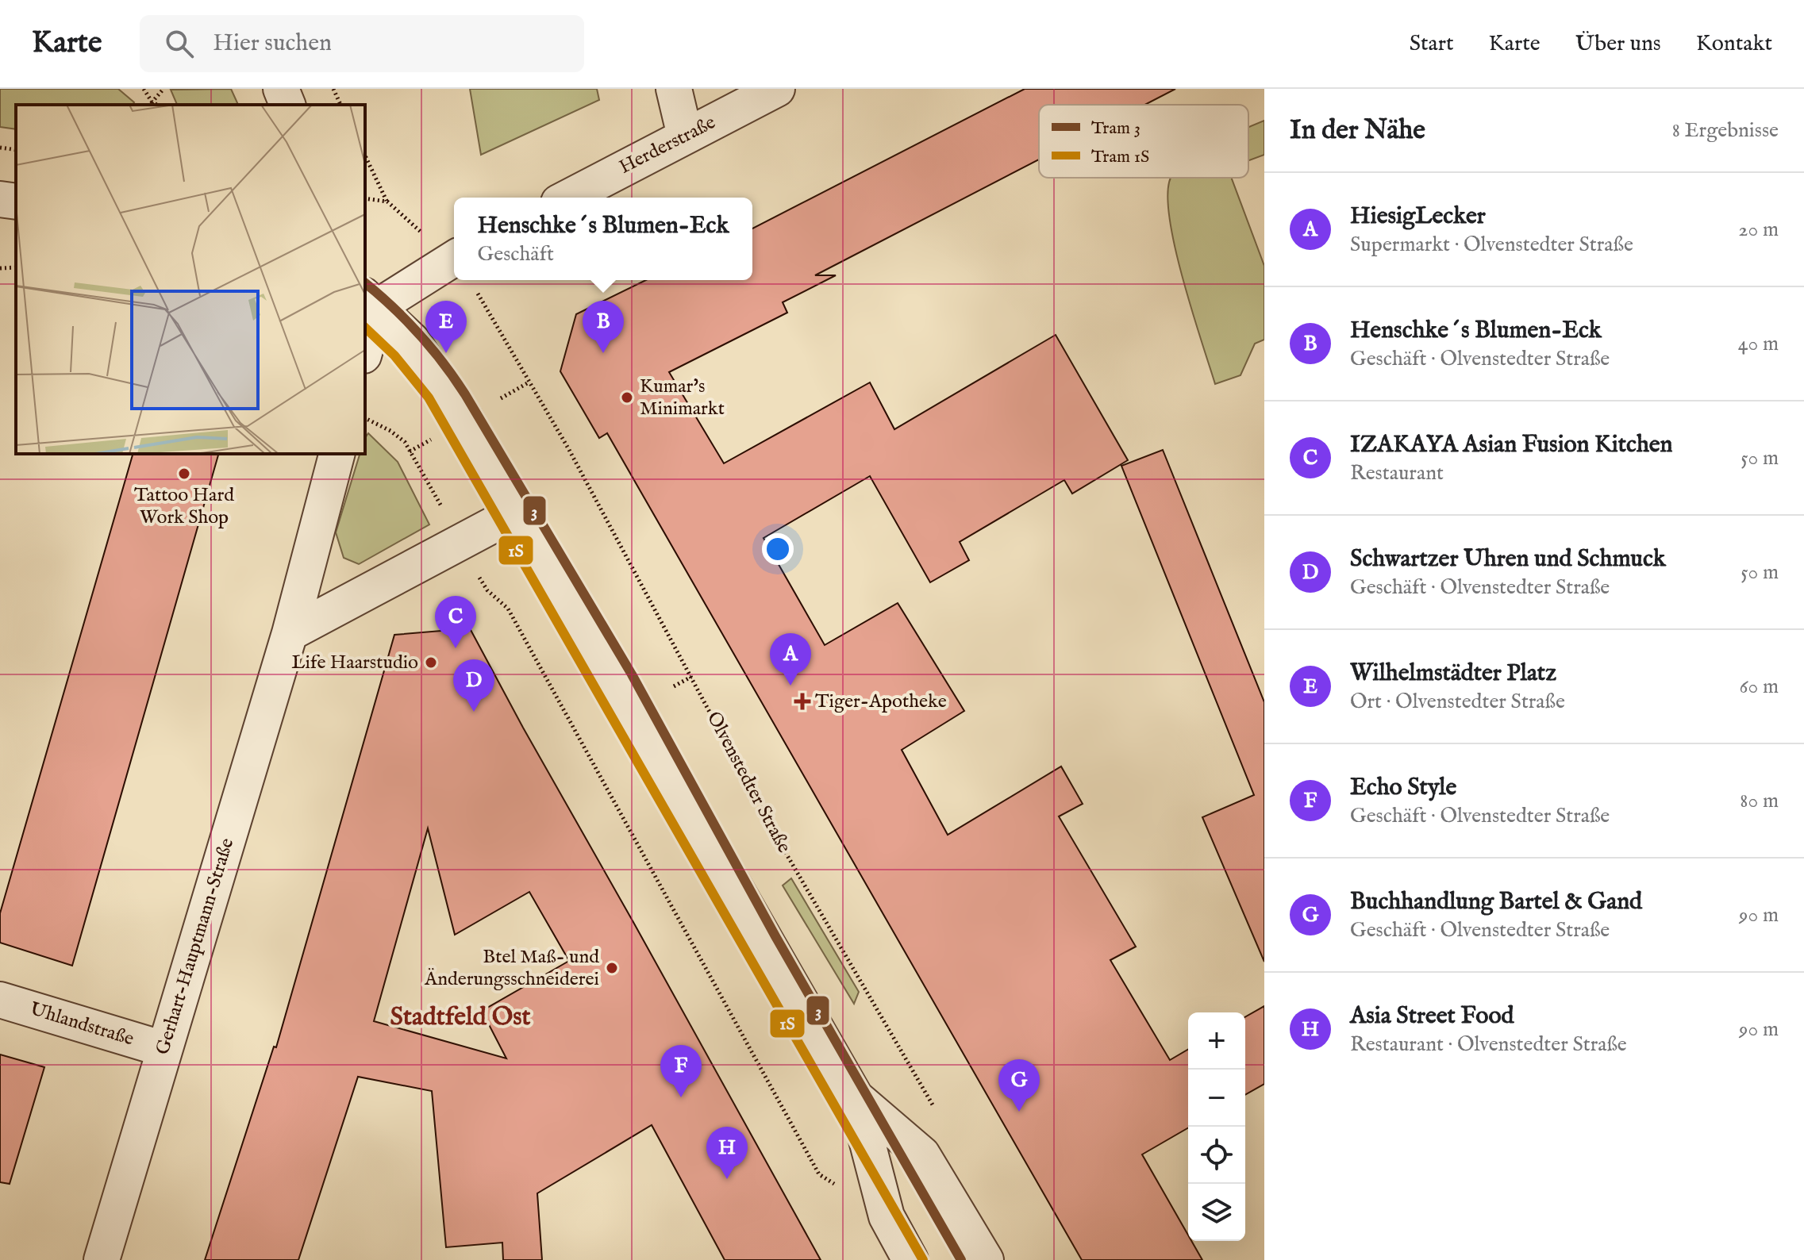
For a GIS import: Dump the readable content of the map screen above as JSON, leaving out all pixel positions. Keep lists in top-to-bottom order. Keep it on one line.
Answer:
{"streets":{"street":["Herderstraße","Gerhart-Hauptmann-Straße","Uhlandstraße"],"path":["Olvenstedter Straße"]},"crossings":[["Gerhart-Hauptmann-Straße","Uhlandstraße"]],"districts":["Stadtfeld Ost"],"places":{"other":["Kumar's Minimarkt","Tattoo Hard Work Shop","Life Haarstudio","Btel Maß- und Änderungsschneiderei"],"health":["Tiger-Apotheke"]},"lines":["tram line 3","tram line 1S"],"legend":["Tram 3","Tram 1S"],"page":{"header":"Karte","search":"Hier suchen","nav":["Start","Karte","Über uns","Kontakt"],"heading":["In der Nähe","8 Ergebnisse"],"list":[{"mark":"A","name":"HiesigLecker","note":"Supermarkt · Olvenstedter Straße","value":"20 m"},{"mark":"B","name":"Henschke´s Blumen-Eck","note":"Geschäft · Olvenstedter Straße","value":"40 m"},{"mark":"C","name":"IZAKAYA Asian Fusion Kitchen","note":"Restaurant","value":"50 m"},{"mark":"D","name":"Schwartzer Uhren und Schmuck","note":"Geschäft · Olvenstedter Straße","value":"50 m"},{"mark":"E","name":"Wilhelmstädter Platz","note":"Ort · Olvenstedter Straße","value":"60 m"},{"mark":"F","name":"Echo Style","note":"Geschäft · Olvenstedter Straße","value":"80 m"},{"mark":"G","name":"Buchhandlung Bartel & Gand","note":"Geschäft · Olvenstedter Straße","value":"90 m"},{"mark":"H","name":"Asia Street Food","note":"Restaurant · Olvenstedter Straße","value":"90 m"}],"popup":["Henschke´s Blumen-Eck","Geschäft"],"pins":["B","E","C","A","D","F","G","H"],"map_buttons":["+","−"]}}
